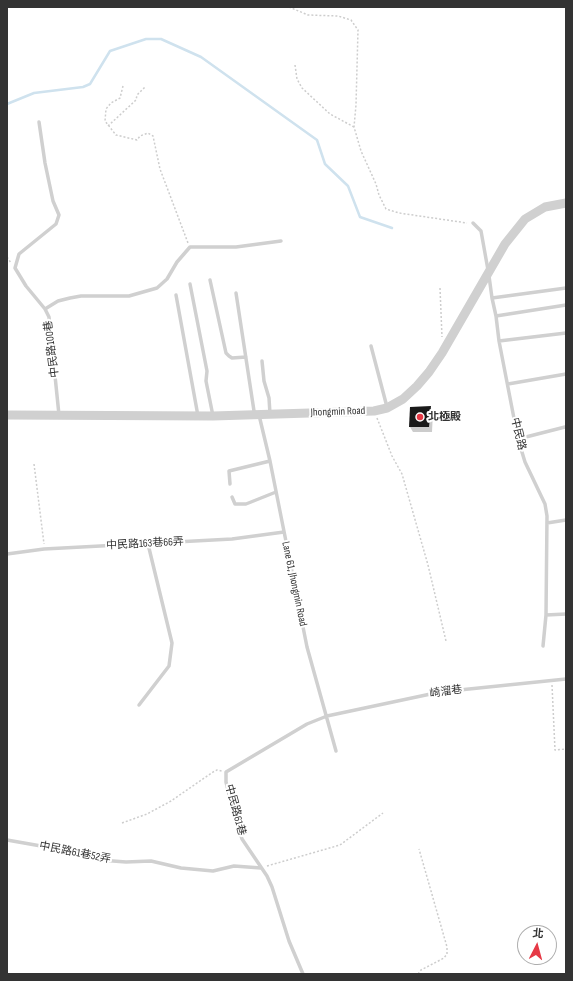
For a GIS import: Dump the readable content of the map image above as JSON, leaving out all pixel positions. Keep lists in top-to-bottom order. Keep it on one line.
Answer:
{"streets":{"street":["Jhongmin Road"],"lane":["中民路100巷","中民路","中民路163巷66弄","Lane 61, Jhongmin Road","崎溜巷","中民路61巷","中民路61巷52弄"]},"crossings":[["中民路100巷","Jhongmin Road"],["Jhongmin Road","中民路"],["Jhongmin Road","Lane 61, Jhongmin Road"],["中民路163巷66弄","Lane 61, Jhongmin Road"],["Lane 61, Jhongmin Road","崎溜巷"],["Lane 61, Jhongmin Road","中民路61巷"],["崎溜巷","中民路61巷"],["中民路61巷","中民路61巷52弄"]],"places":["北極殿"],"north":"top"}
